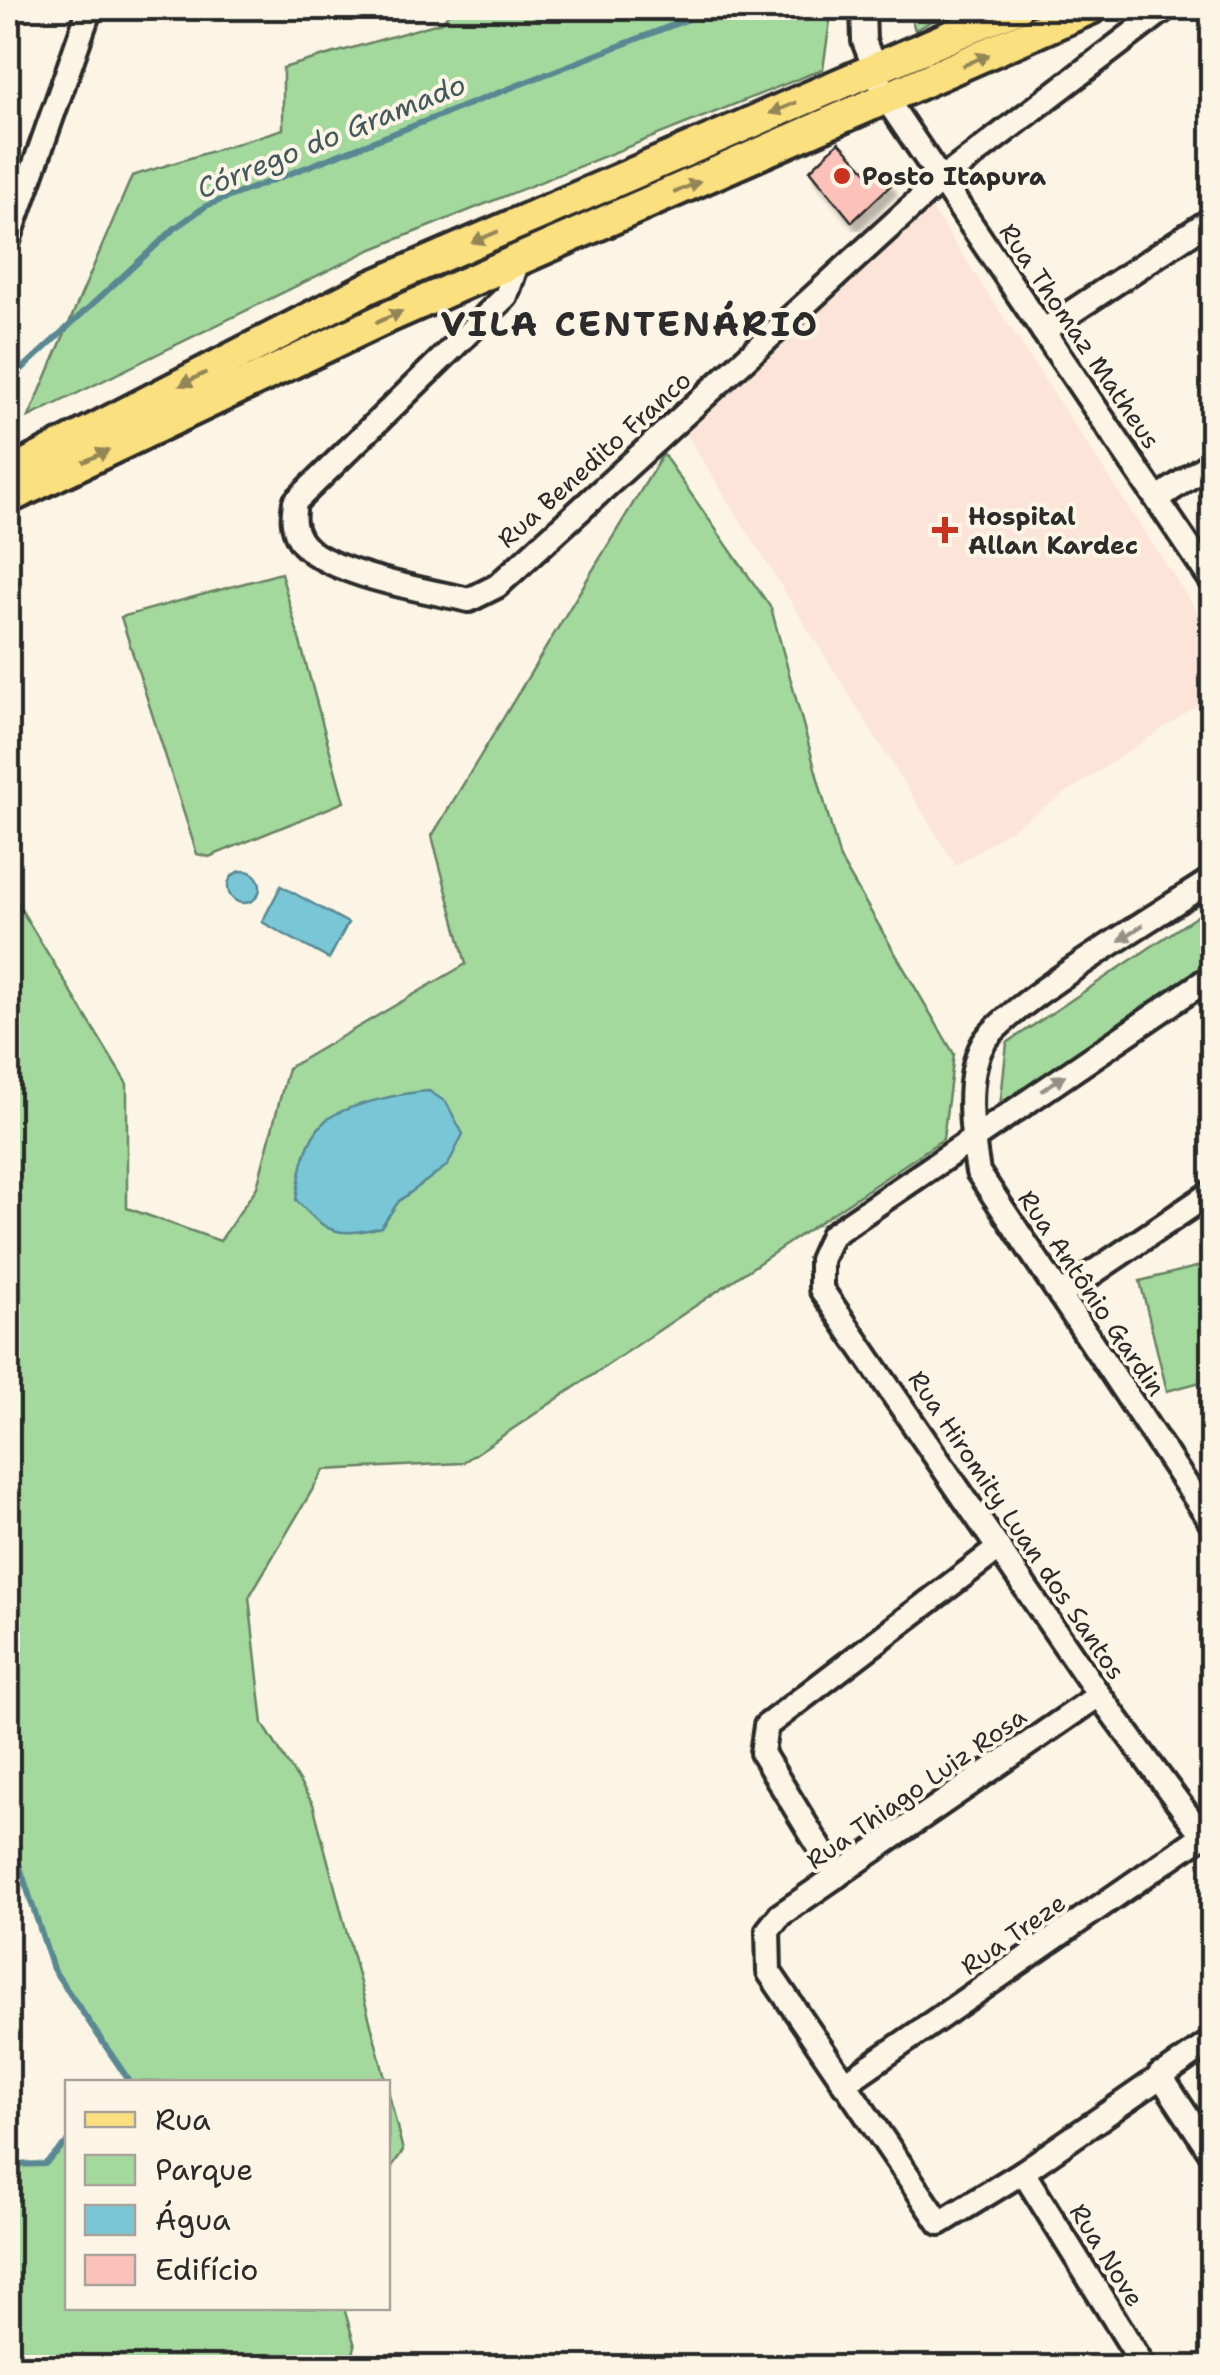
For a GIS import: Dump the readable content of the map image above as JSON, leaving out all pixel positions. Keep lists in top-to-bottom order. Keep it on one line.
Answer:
{"streets":{"street":["Rua Thomaz Matheus","Rua Benedito Franco","Rua Antônio Gardin","Rua Hiromity Luan dos Santos","Rua Thiago Luiz Rosa","Rua Treze","Rua Nove"]},"crossings":[["Rua Thomaz Matheus","Rua Benedito Franco"],["Rua Antônio Gardin","Rua Hiromity Luan dos Santos"],["Rua Hiromity Luan dos Santos","Rua Thiago Luiz Rosa"],["Rua Hiromity Luan dos Santos","Rua Treze"],["Rua Thiago Luiz Rosa","Rua Treze"]],"districts":["VILA CENTENÁRIO"],"water":["Córrego do Gramado"],"places":{"other":["Posto Itapura"],"health":["Hospital Allan Kardec"]},"legend":["Rua","Parque","Água","Edifício"]}
